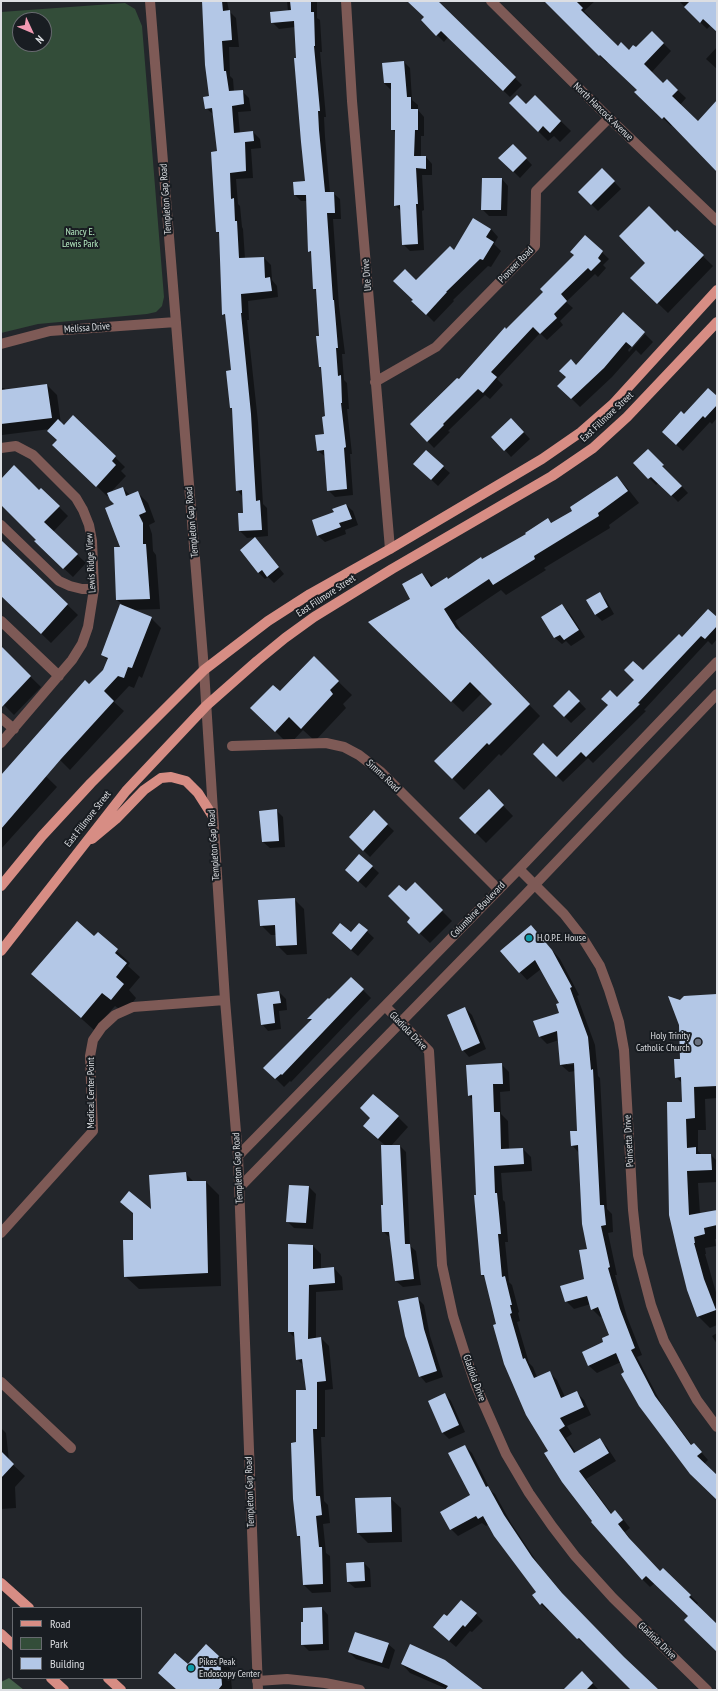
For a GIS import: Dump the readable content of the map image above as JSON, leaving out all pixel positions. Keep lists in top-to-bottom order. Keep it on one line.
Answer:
{"streets":{"main road":["East Fillmore Street"],"street":["North Hancock Avenue","Templeton Gap Road","Pioneer Road","Ute Drive","Melissa Drive","Lewis Ridge View","Simms Road","Columbine Boulevard","Gladiola Drive","Medical Center Point","Poinsetta Drive"]},"crossings":[["North Hancock Avenue","Pioneer Road"],["Templeton Gap Road","Melissa Drive"],["Templeton Gap Road","East Fillmore Street"],["Templeton Gap Road","Columbine Boulevard"],["Templeton Gap Road","Medical Center Point"],["Pioneer Road","Ute Drive"],["Ute Drive","East Fillmore Street"],["Simms Road","Columbine Boulevard"],["Columbine Boulevard","Gladiola Drive"],["Columbine Boulevard","Poinsetta Drive"]],"parks":["Nancy E. Lewis Park"],"places":["H.O.P.E. House","Holy Trinity Catholic Church","Pikes Peak Endoscopy Center"],"legend":["Road","Park","Building"],"north":"bottom right"}
